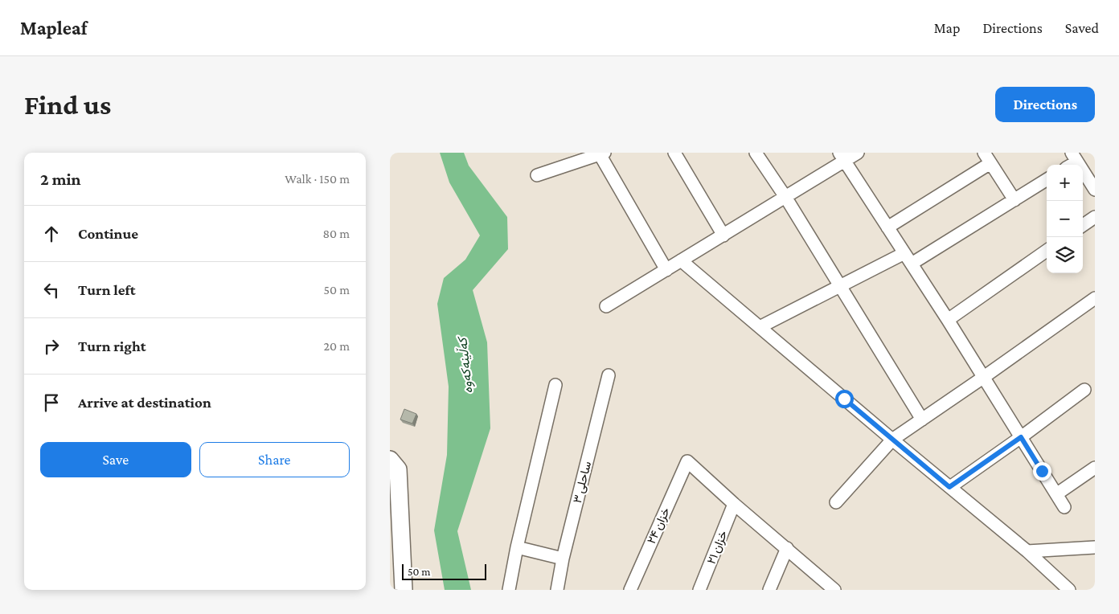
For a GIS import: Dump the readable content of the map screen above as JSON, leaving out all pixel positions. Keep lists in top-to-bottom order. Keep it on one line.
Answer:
{"streets":{"street":["ساحلی ۳","خزان ۲۴","خزان ۲۱"]},"crossings":[["خزان ۲۴","خزان ۲۱"]],"water":["کەڵینەکەوە"],"scale_bar":"50 m","page":{"header":"Mapleaf","nav":["Map","Directions","Saved"],"buttons":["Directions",["Save","Share"]],"title":"Find us","heading":["2 min","Walk · 150 m"],"map_buttons":["+","−"],"list":[["Continue","80 m"],["Turn left","50 m"],["Turn right","20 m"],"Arrive at destination"],"scale":"50 m"}}
